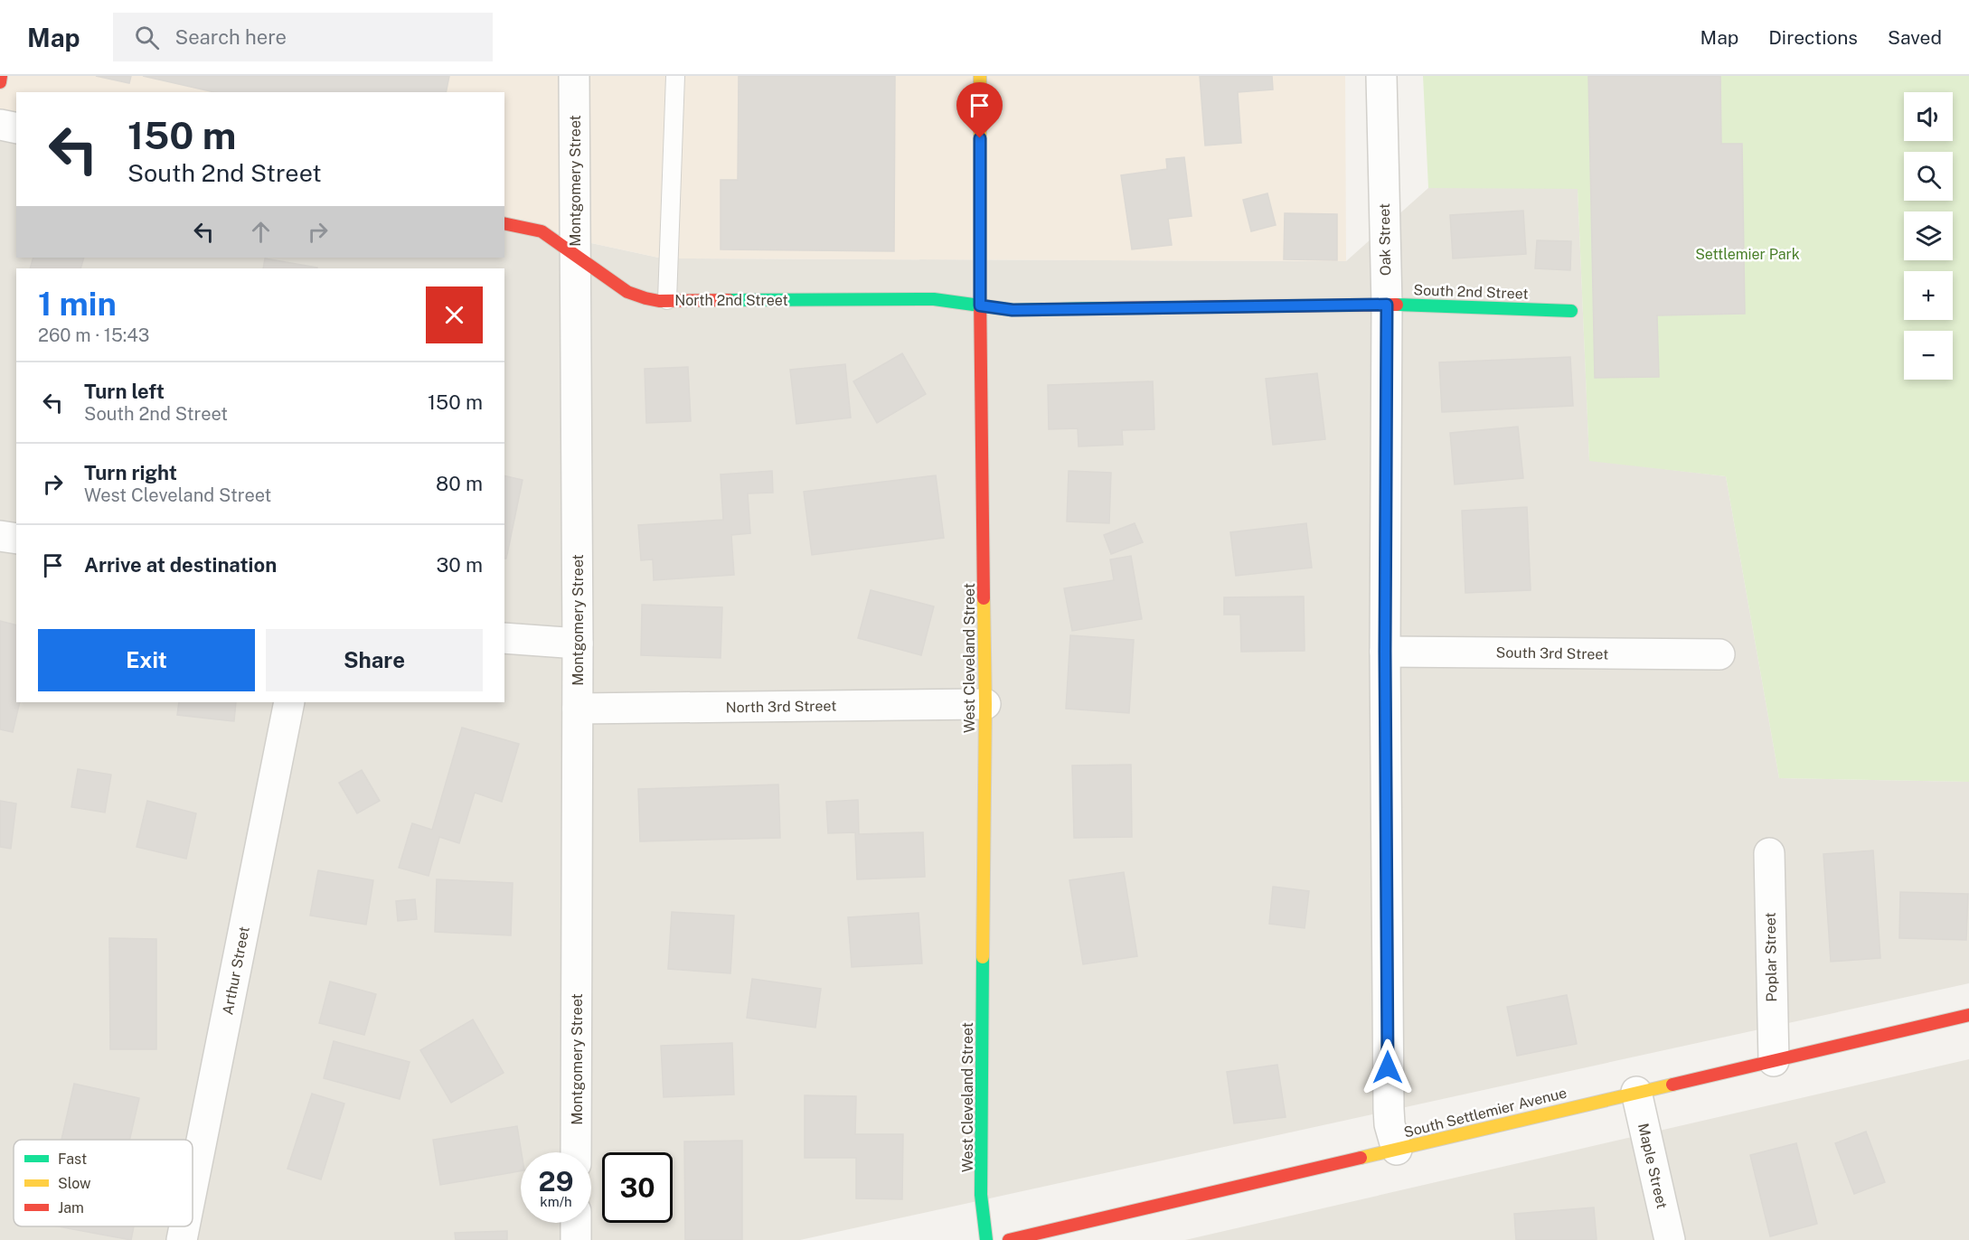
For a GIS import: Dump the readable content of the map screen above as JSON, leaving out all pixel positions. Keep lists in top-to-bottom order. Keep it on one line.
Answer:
{"streets":{"street":["Montgomery Street","Oak Street","South 2nd Street","North 2nd Street","South 3rd Street","West Cleveland Street","North 3rd Street","Poplar Street","Arthur Street","South Settlemier Avenue","Maple Street"]},"crossings":[["Montgomery Street","North 2nd Street"],["Montgomery Street","North 3rd Street"],["Oak Street","South 2nd Street"],["Oak Street","South 3rd Street"],["Oak Street","South Settlemier Avenue"],["South 2nd Street","North 2nd Street"],["South 2nd Street","West Cleveland Street"],["North 2nd Street","West Cleveland Street"],["West Cleveland Street","North 3rd Street"],["Poplar Street","South Settlemier Avenue"],["South Settlemier Avenue","Maple Street"]],"parks":["Settlemier Park"],"legend":["Fast","Slow","Jam"],"page":{"header":"Map","search":"Search here","nav":["Map","Directions","Saved"],"map_buttons":["+","−"],"turn":["150 m","South 2nd Street"],"heading":["1 min","260 m · 15:43"],"list":[{"name":"Turn left","note":"South 2nd Street","value":"150 m"},{"name":"Turn right","note":"West Cleveland Street","value":"80 m"},{"name":"Arrive at destination","value":"30 m"}],"buttons":["Exit","Share"],"speed":"29 km/h","limit":"30"}}
